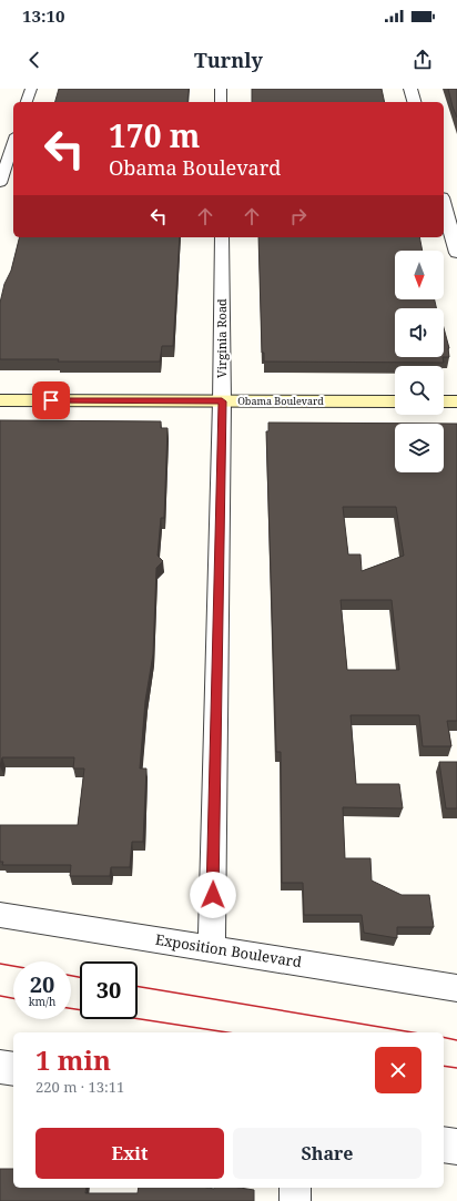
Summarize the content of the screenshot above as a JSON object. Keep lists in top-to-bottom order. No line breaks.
{"streets":{"main road":["Obama Boulevard"],"street":["Virginia Road","Exposition Boulevard"]},"crossings":[["Virginia Road","Obama Boulevard"],["Virginia Road","Exposition Boulevard"]],"north":"bottom","page":{"status":"13:10","header":"Turnly","turn":["170 m","Obama Boulevard"],"speed":"20 km/h","limit":"30","heading":["1 min","220 m · 13:11"],"buttons":["Exit","Share"]}}
